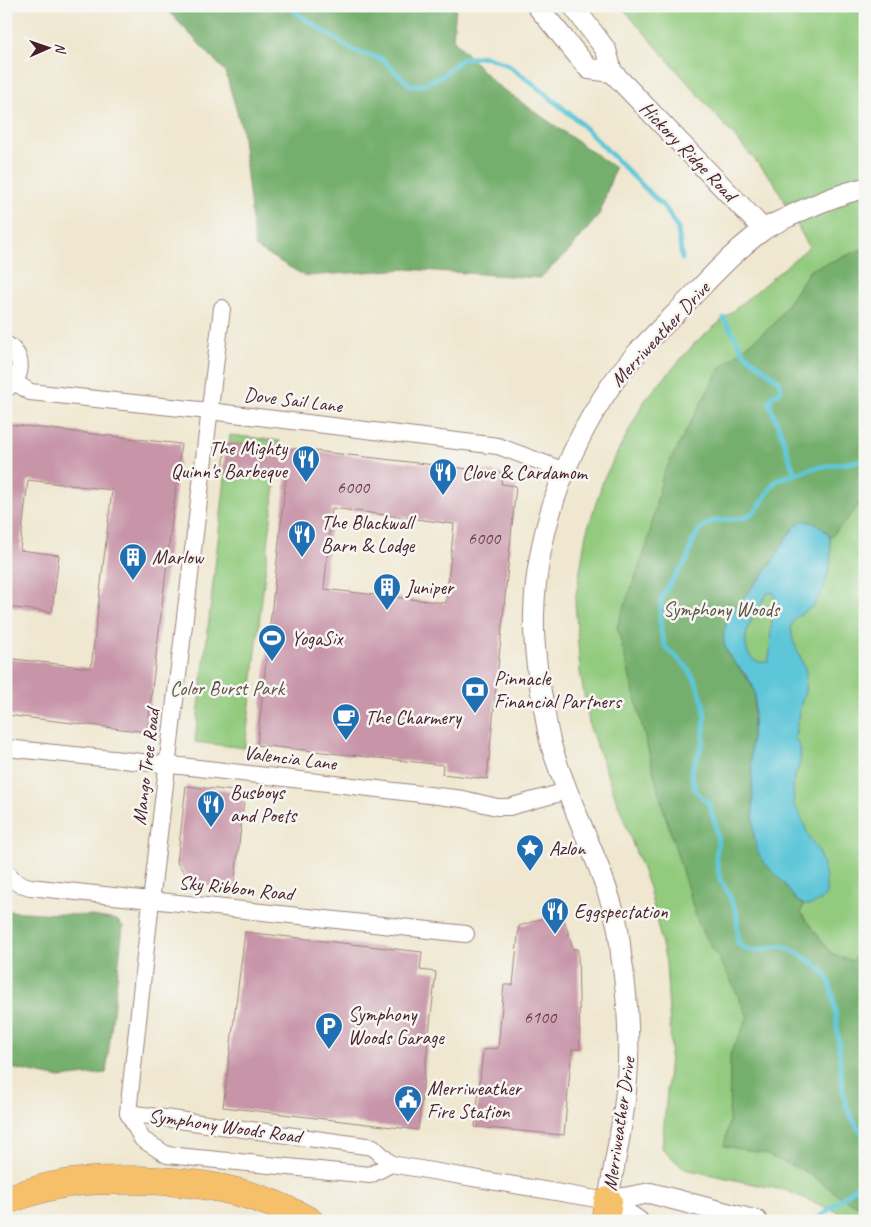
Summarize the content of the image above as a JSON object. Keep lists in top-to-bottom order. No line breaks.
{"streets":{"street":["Hickory Ridge Road","Merriweather Drive","Dove Sail Lane","Valencia Lane","Mango Tree Road","Sky Ribbon Road","Symphony Woods Road"]},"crossings":[["Hickory Ridge Road","Merriweather Drive"],["Merriweather Drive","Dove Sail Lane"],["Merriweather Drive","Valencia Lane"],["Dove Sail Lane","Mango Tree Road"],["Valencia Lane","Mango Tree Road"],["Mango Tree Road","Sky Ribbon Road"],["Mango Tree Road","Symphony Woods Road"]],"parks":["Symphony Woods","Color Burst Park"],"places":{"restaurant":["The Mighty Quinn's Barbeque","Clove & Cardamom","The Blackwall Barn & Lodge","Busboys and Poets","Eggspectation"],"building":["Marlow","Juniper"],"sports":["YogaSix"],"bank":["Pinnacle Financial Partners"],"cafe":["The Charmery"],"place":["Azlon"],"parking":["Symphony Woods Garage"],"public building":["Merriweather Fire Station"]},"house_numbers":["6000","6000","6100"],"north":"right"}
